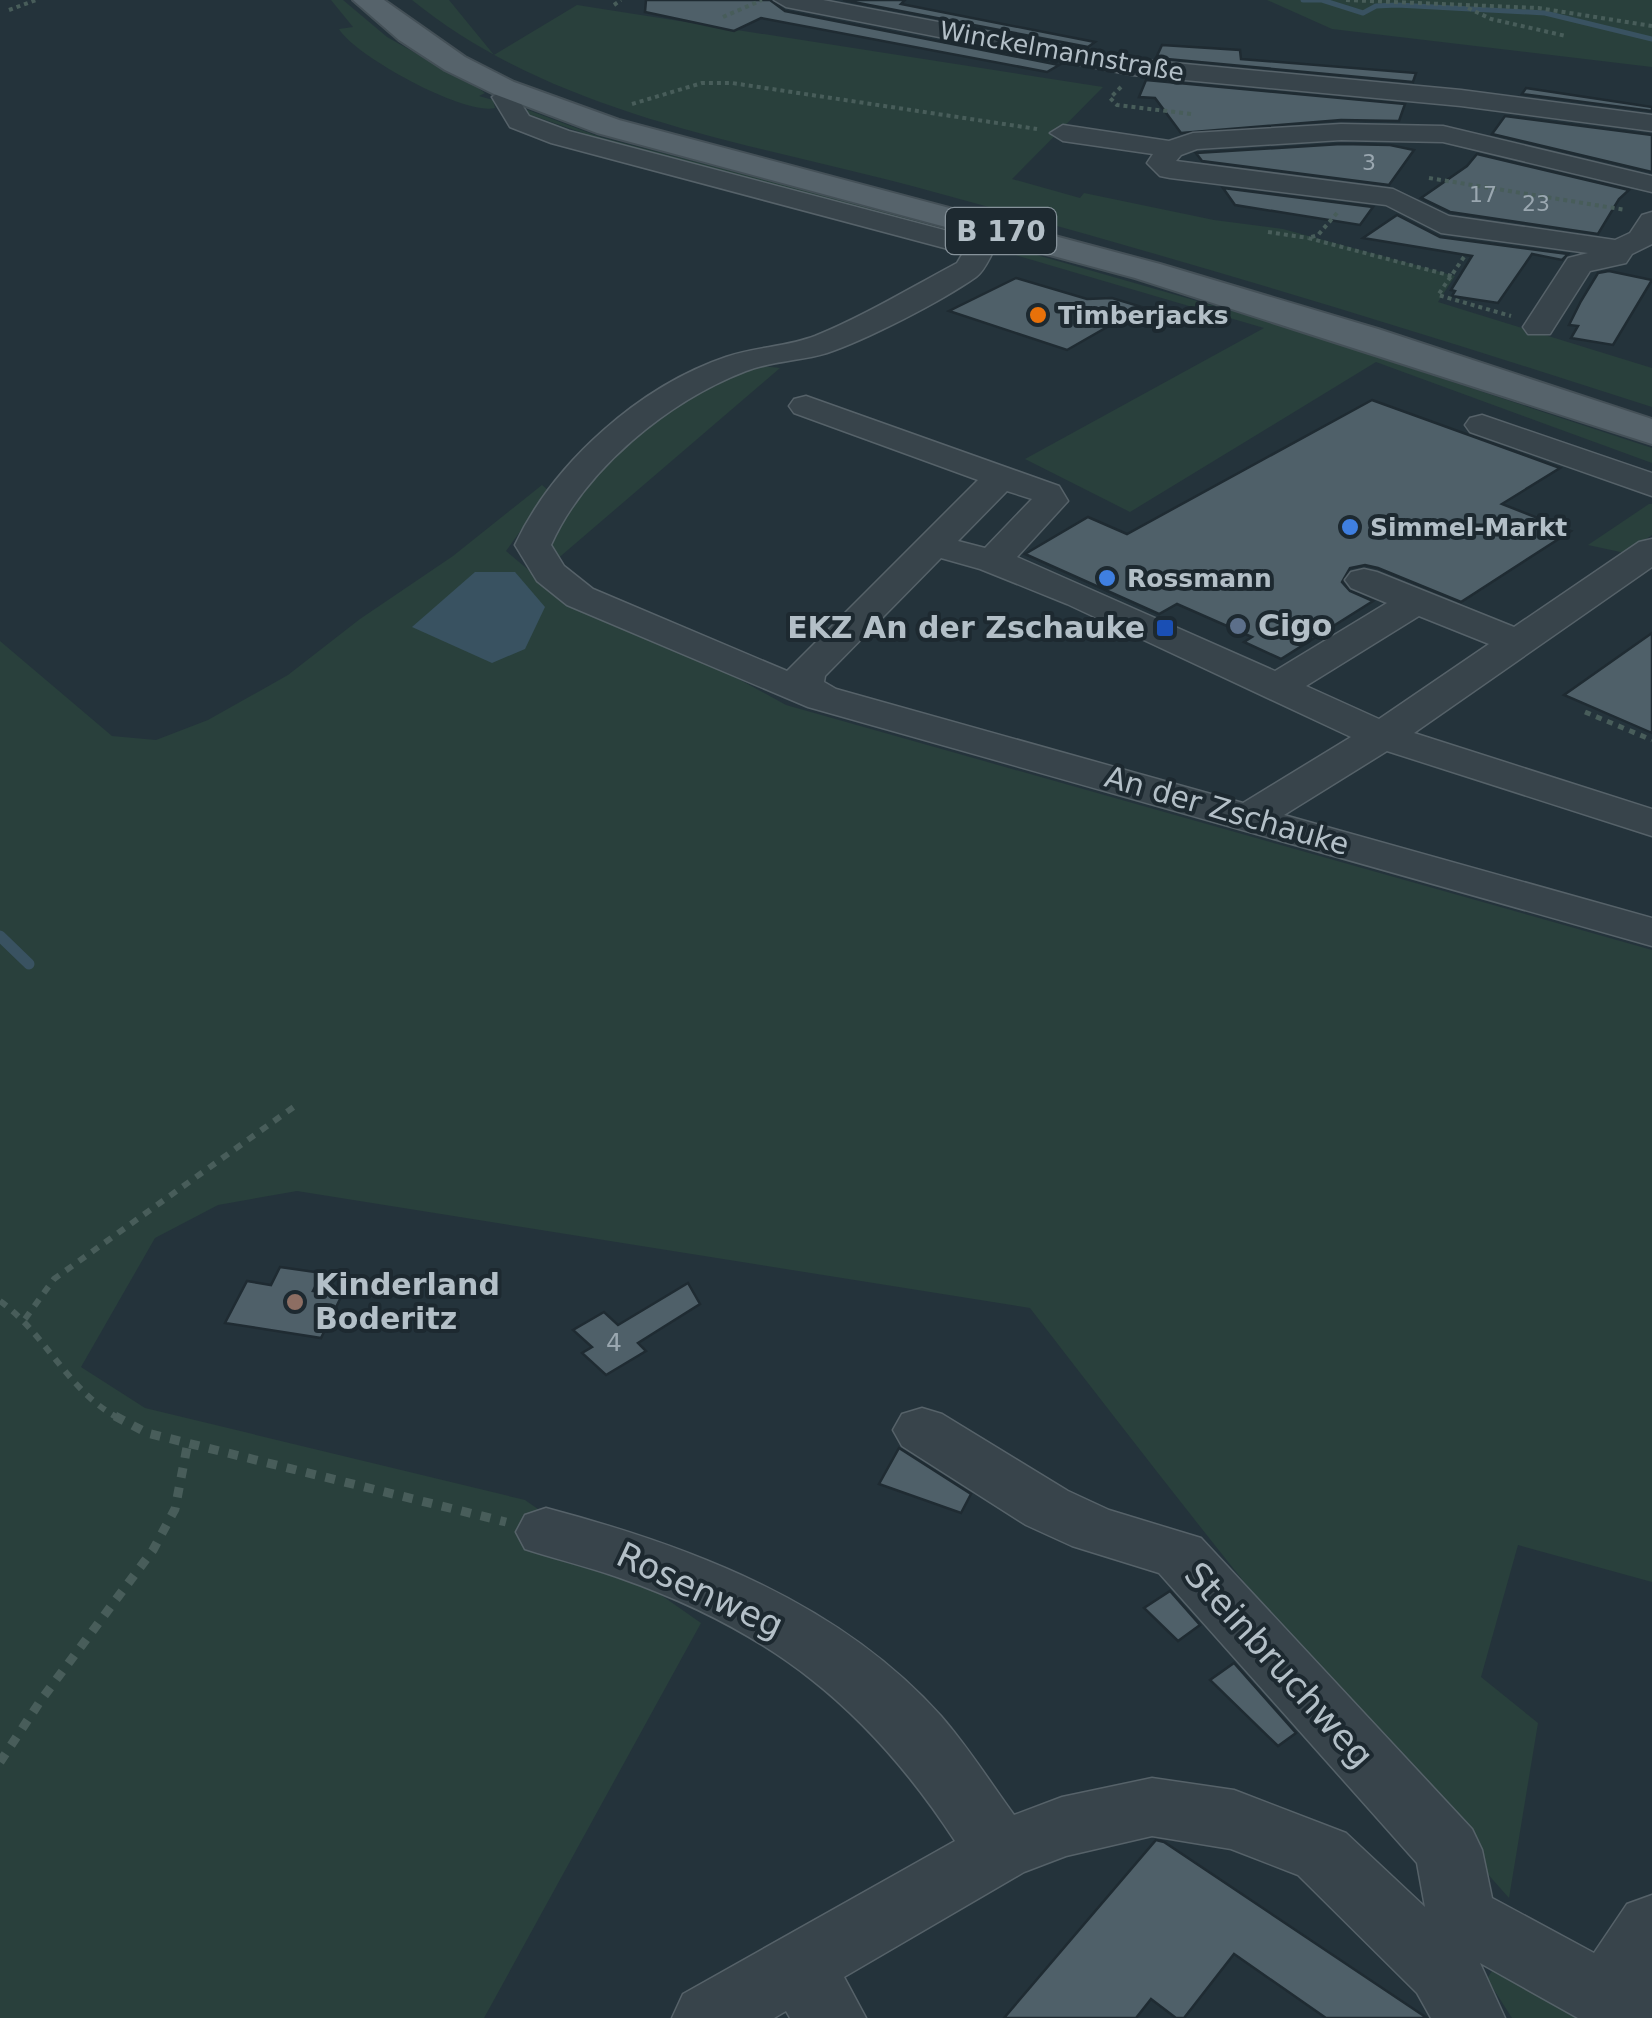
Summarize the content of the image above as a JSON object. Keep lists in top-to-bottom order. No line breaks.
{"streets":{"main road":["B 170"],"street":["Winckelmannstraße","An der Zschauke","Rosenweg","Steinbruchweg"]},"places":{"other":["Timberjacks","Simmel-Markt","Rossmann","Cigo","Kinderland Boderitz"],"transit":["EKZ An der Zschauke"]},"house_numbers":["3","17","23","4"]}
